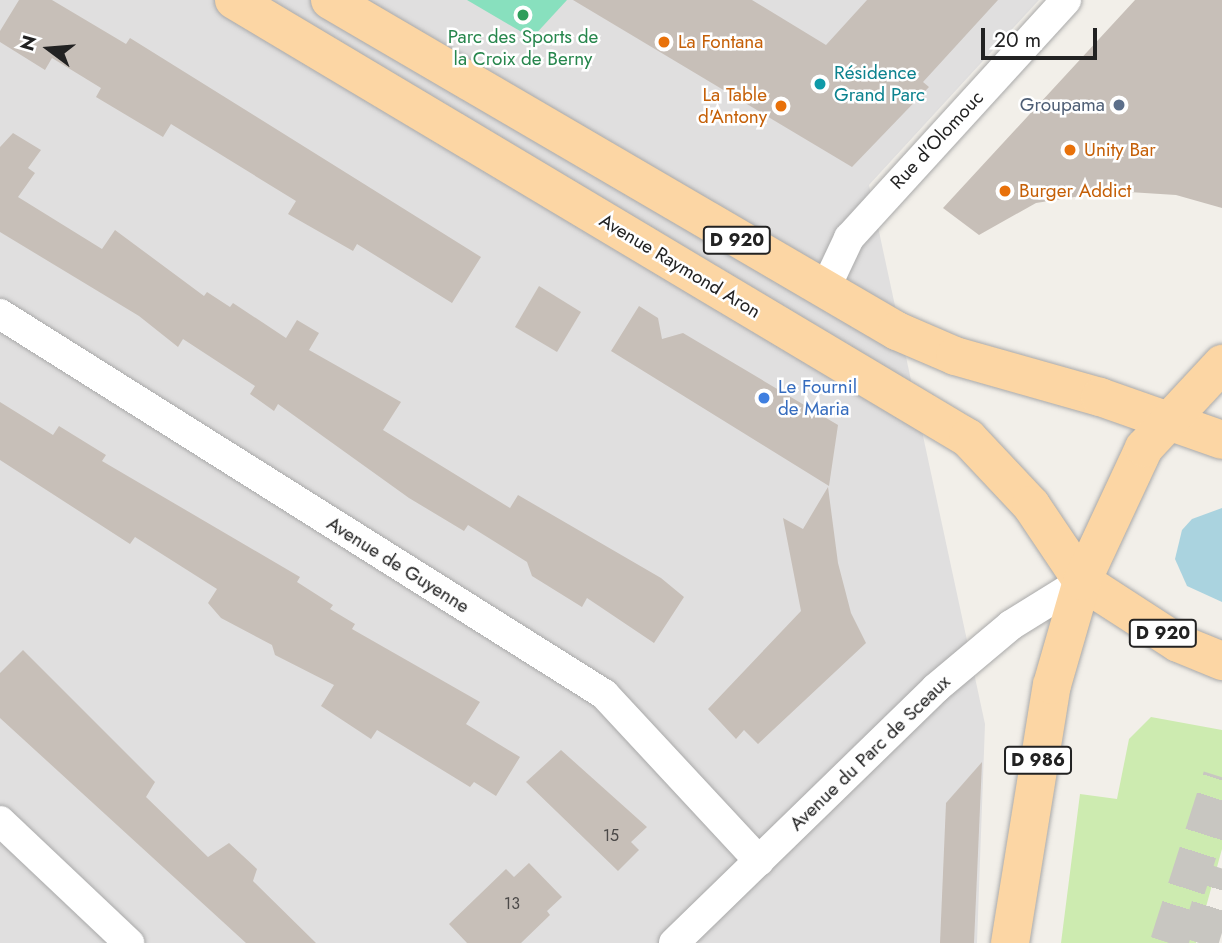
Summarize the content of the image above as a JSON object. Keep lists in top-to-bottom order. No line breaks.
{"streets":{"main road":["D 920","Avenue Raymond Aron","D 986"],"street":["Rue d'Olomouc","Avenue de Guyenne","Avenue du Parc de Sceaux"]},"crossings":[["Rue d'Olomouc","D 920"],["D 920","Avenue Raymond Aron"],["D 920","Avenue du Parc de Sceaux"],["D 920","D 986"],["Avenue Raymond Aron","Avenue du Parc de Sceaux"],["Avenue Raymond Aron","D 986"],["Avenue de Guyenne","Avenue du Parc de Sceaux"],["Avenue du Parc de Sceaux","D 986"]],"places":["Parc des Sports de la Croix de Berny","La Fontana","Résidence Grand Parc","Groupama","La Table d'Antony","Unity Bar","Burger Addict","Le Fournil de Maria"],"house_numbers":["15","13"],"scale_bar":"20 m","north":"left"}
